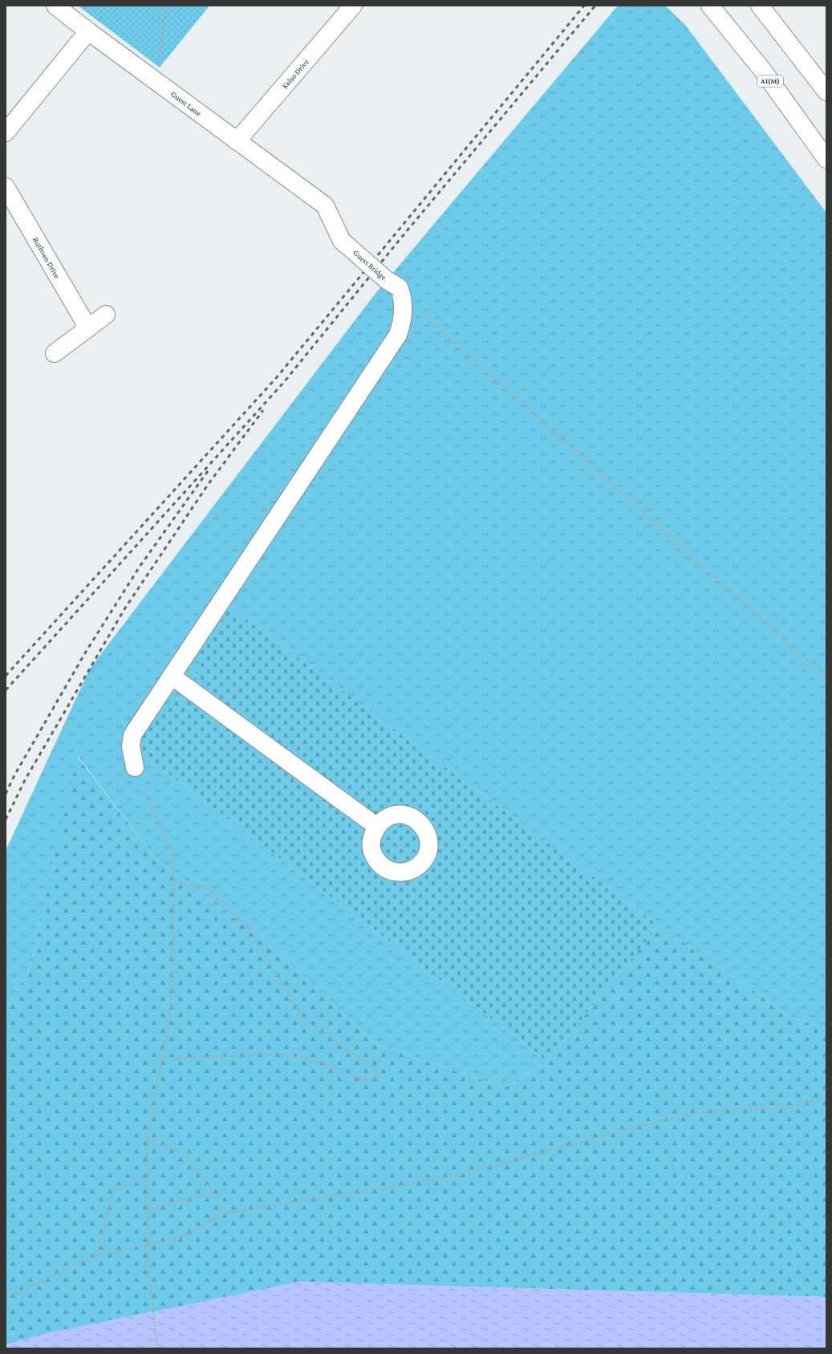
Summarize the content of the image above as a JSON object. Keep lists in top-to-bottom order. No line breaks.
{"streets":{"main road":["Kelso Drive","A1(M)","Guest Lane","Ruthven Drive","Guest Bridge"]},"crossings":[["Kelso Drive","Guest Lane"],["Guest Lane","Guest Bridge"]]}
